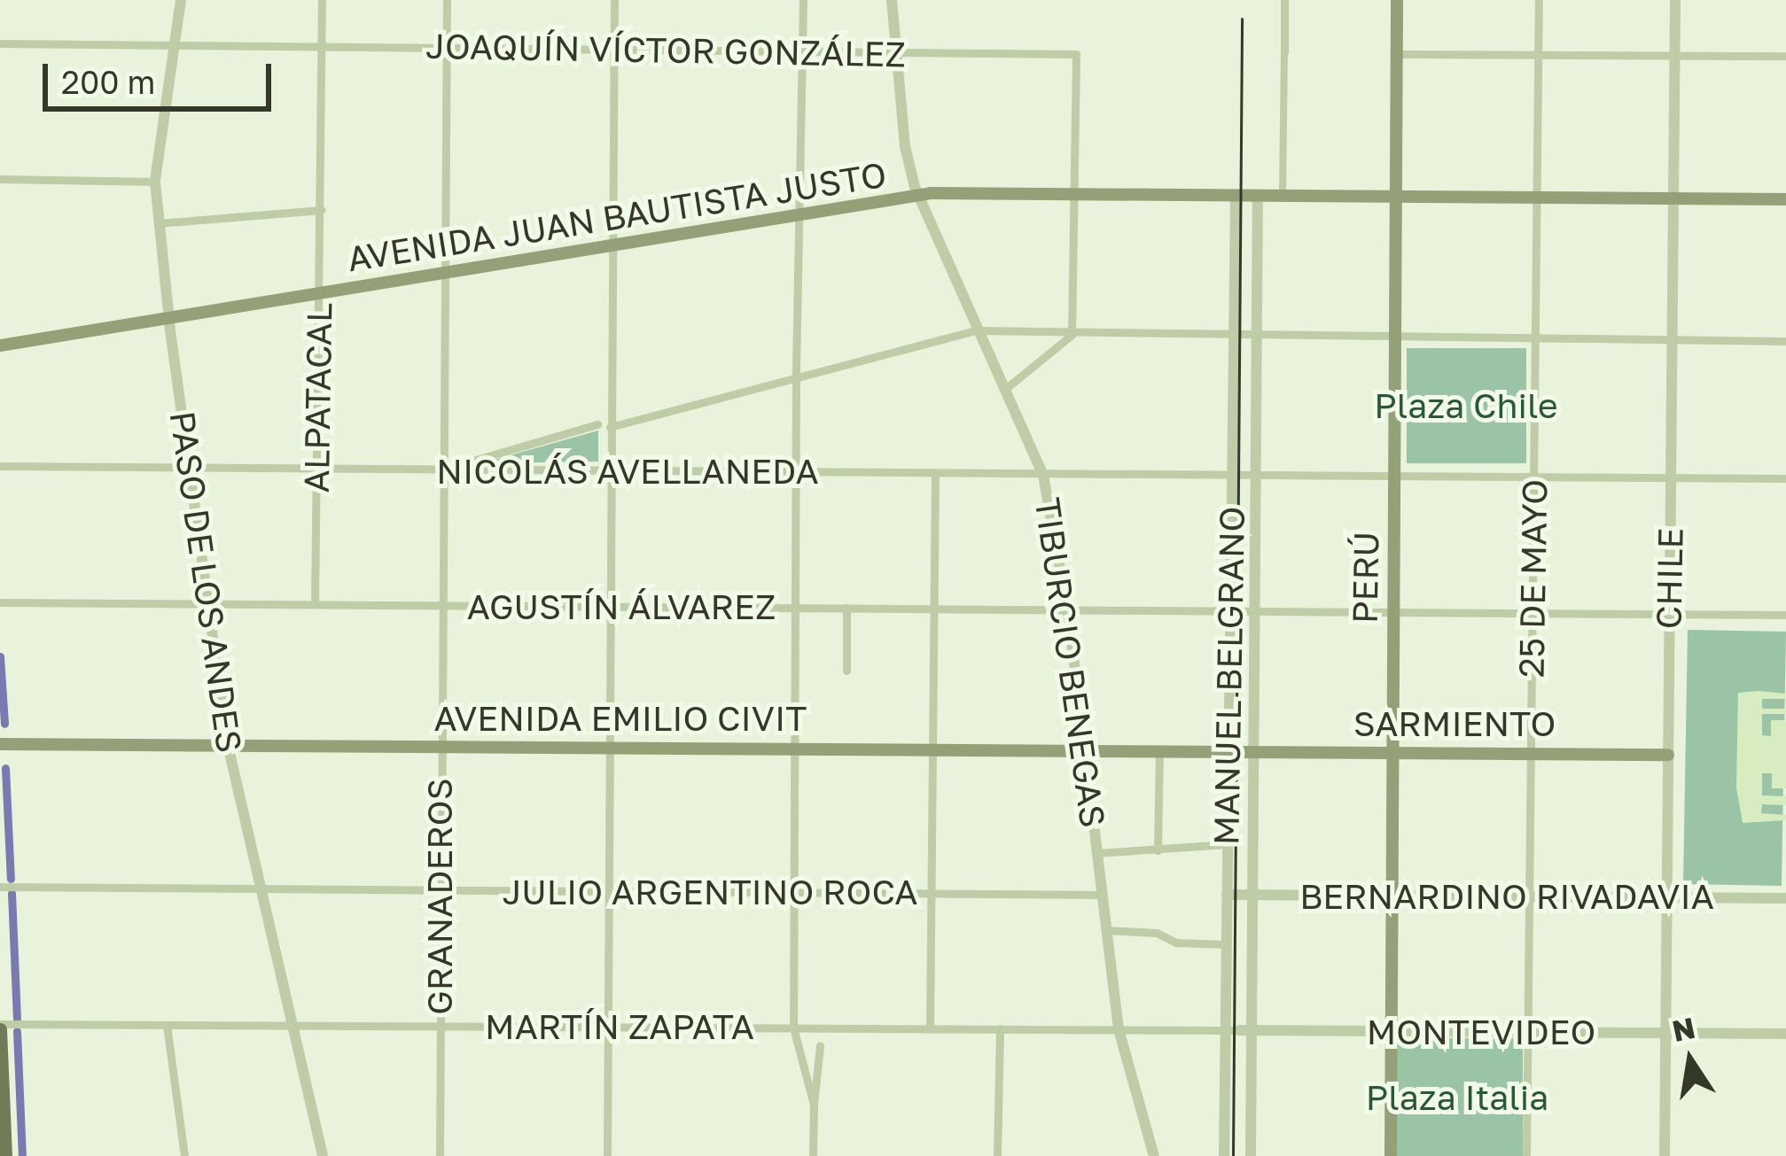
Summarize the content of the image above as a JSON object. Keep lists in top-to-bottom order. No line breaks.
{"streets":{"main road":["AVENIDA JUAN BAUTISTA JUSTO","PERÚ","AVENIDA EMILIO CIVIT","SARMIENTO"],"street":["JOAQUÍN VÍCTOR GONZÁLEZ","ALPATACAL","NICOLÁS AVELLANEDA","25 DE MAYO","CHILE","PASO DE LOS ANDES","AGUSTÍN ÁLVAREZ","TIBURCIO BENEGAS","MANUEL BELGRANO","JULIO ARGENTINO ROCA","GRANADEROS","BERNARDINO RIVADAVIA","MARTÍN ZAPATA","MONTEVIDEO"]},"crossings":[["JOAQUÍN VÍCTOR GONZÁLEZ","AVENIDA JUAN BAUTISTA JUSTO"],["JOAQUÍN VÍCTOR GONZÁLEZ","ALPATACAL"],["JOAQUÍN VÍCTOR GONZÁLEZ","PASO DE LOS ANDES"],["JOAQUÍN VÍCTOR GONZÁLEZ","TIBURCIO BENEGAS"],["JOAQUÍN VÍCTOR GONZÁLEZ","GRANADEROS"],["AVENIDA JUAN BAUTISTA JUSTO","ALPATACAL"],["AVENIDA JUAN BAUTISTA JUSTO","PERÚ"],["AVENIDA JUAN BAUTISTA JUSTO","25 DE MAYO"],["AVENIDA JUAN BAUTISTA JUSTO","CHILE"],["AVENIDA JUAN BAUTISTA JUSTO","PASO DE LOS ANDES"],["AVENIDA JUAN BAUTISTA JUSTO","TIBURCIO BENEGAS"],["AVENIDA JUAN BAUTISTA JUSTO","MANUEL BELGRANO"],["AVENIDA JUAN BAUTISTA JUSTO","GRANADEROS"],["ALPATACAL","NICOLÁS AVELLANEDA"],["ALPATACAL","AGUSTÍN ÁLVAREZ"],["NICOLÁS AVELLANEDA","PERÚ"],["NICOLÁS AVELLANEDA","25 DE MAYO"],["NICOLÁS AVELLANEDA","CHILE"],["NICOLÁS AVELLANEDA","PASO DE LOS ANDES"],["NICOLÁS AVELLANEDA","TIBURCIO BENEGAS"],["NICOLÁS AVELLANEDA","MANUEL BELGRANO"],["NICOLÁS AVELLANEDA","GRANADEROS"],["PERÚ","AGUSTÍN ÁLVAREZ"],["PERÚ","SARMIENTO"],["PERÚ","BERNARDINO RIVADAVIA"],["PERÚ","MONTEVIDEO"],["25 DE MAYO","AGUSTÍN ÁLVAREZ"],["25 DE MAYO","SARMIENTO"],["25 DE MAYO","BERNARDINO RIVADAVIA"],["25 DE MAYO","MONTEVIDEO"],["CHILE","AGUSTÍN ÁLVAREZ"],["CHILE","SARMIENTO"],["CHILE","BERNARDINO RIVADAVIA"],["CHILE","MONTEVIDEO"],["PASO DE LOS ANDES","AGUSTÍN ÁLVAREZ"],["PASO DE LOS ANDES","AVENIDA EMILIO CIVIT"],["PASO DE LOS ANDES","JULIO ARGENTINO ROCA"],["PASO DE LOS ANDES","MARTÍN ZAPATA"],["AGUSTÍN ÁLVAREZ","TIBURCIO BENEGAS"],["AGUSTÍN ÁLVAREZ","MANUEL BELGRANO"],["AGUSTÍN ÁLVAREZ","GRANADEROS"],["TIBURCIO BENEGAS","AVENIDA EMILIO CIVIT"],["TIBURCIO BENEGAS","JULIO ARGENTINO ROCA"],["TIBURCIO BENEGAS","MARTÍN ZAPATA"],["MANUEL BELGRANO","AVENIDA EMILIO CIVIT"],["MANUEL BELGRANO","SARMIENTO"],["MANUEL BELGRANO","BERNARDINO RIVADAVIA"],["MANUEL BELGRANO","MARTÍN ZAPATA"],["MANUEL BELGRANO","MONTEVIDEO"],["AVENIDA EMILIO CIVIT","SARMIENTO"],["AVENIDA EMILIO CIVIT","GRANADEROS"],["JULIO ARGENTINO ROCA","GRANADEROS"],["GRANADEROS","MARTÍN ZAPATA"],["MARTÍN ZAPATA","MONTEVIDEO"]],"parks":["Plaza Chile","Plaza Italia"],"scale_bar":"200 m","north":"top"}
